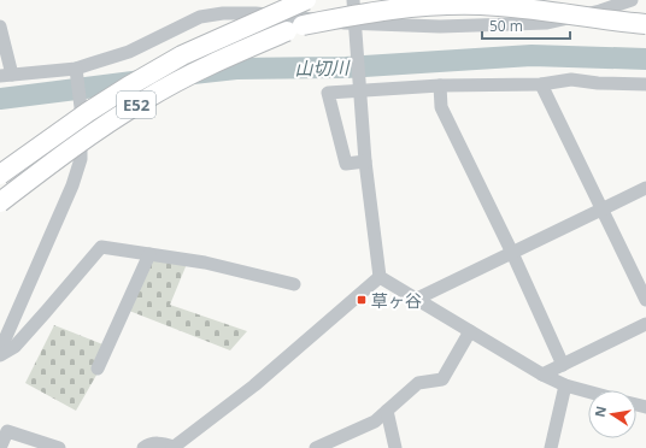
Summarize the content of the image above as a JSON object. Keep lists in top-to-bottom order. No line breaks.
{"streets":{"highway":["E52"]},"water":["山切川"],"places":{"transit":["草ヶ谷"]},"scale_bar":"50 m","north":"left"}
